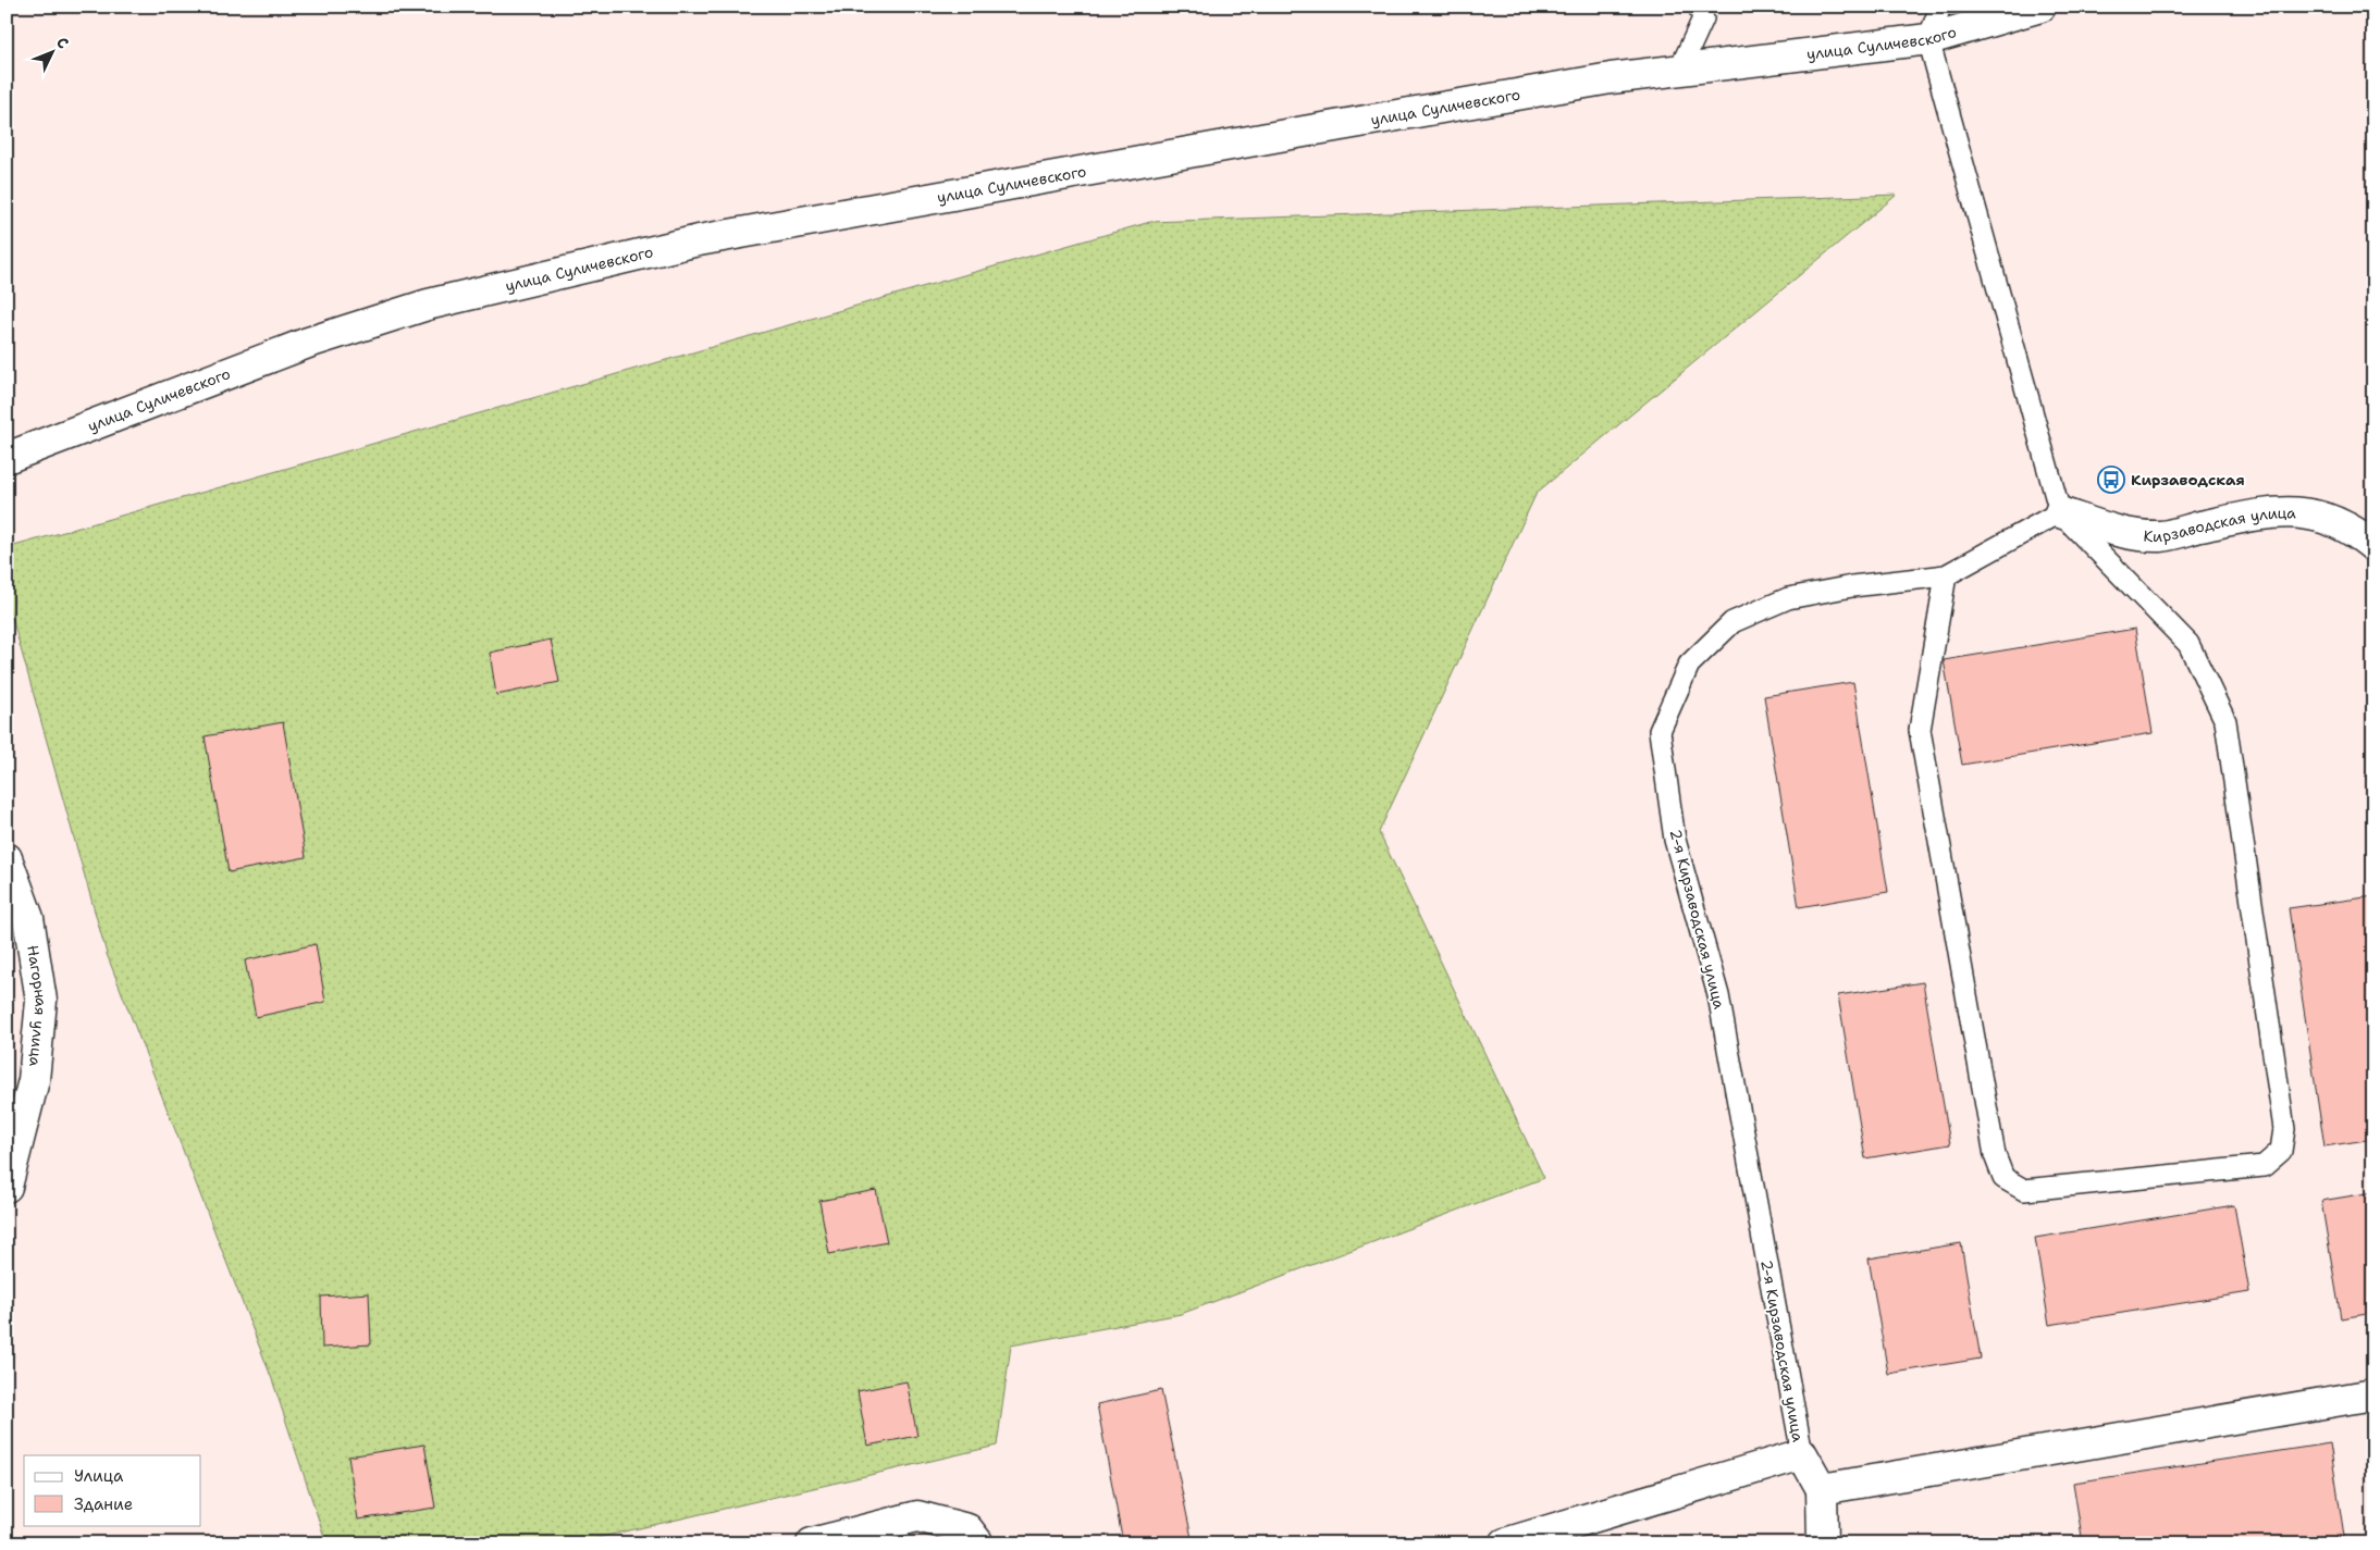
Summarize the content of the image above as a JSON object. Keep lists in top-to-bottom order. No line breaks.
{"streets":{"street":["улица Суличевского","Кирзаводская улица","Нагорная улица"],"lane":["2-я Кирзаводская улица"]},"crossings":[["Кирзаводская улица","2-я Кирзаводская улица"]],"places":{"bus stop":["Кирзаводская"]},"legend":["Улица","Здание"],"north":"top right"}
